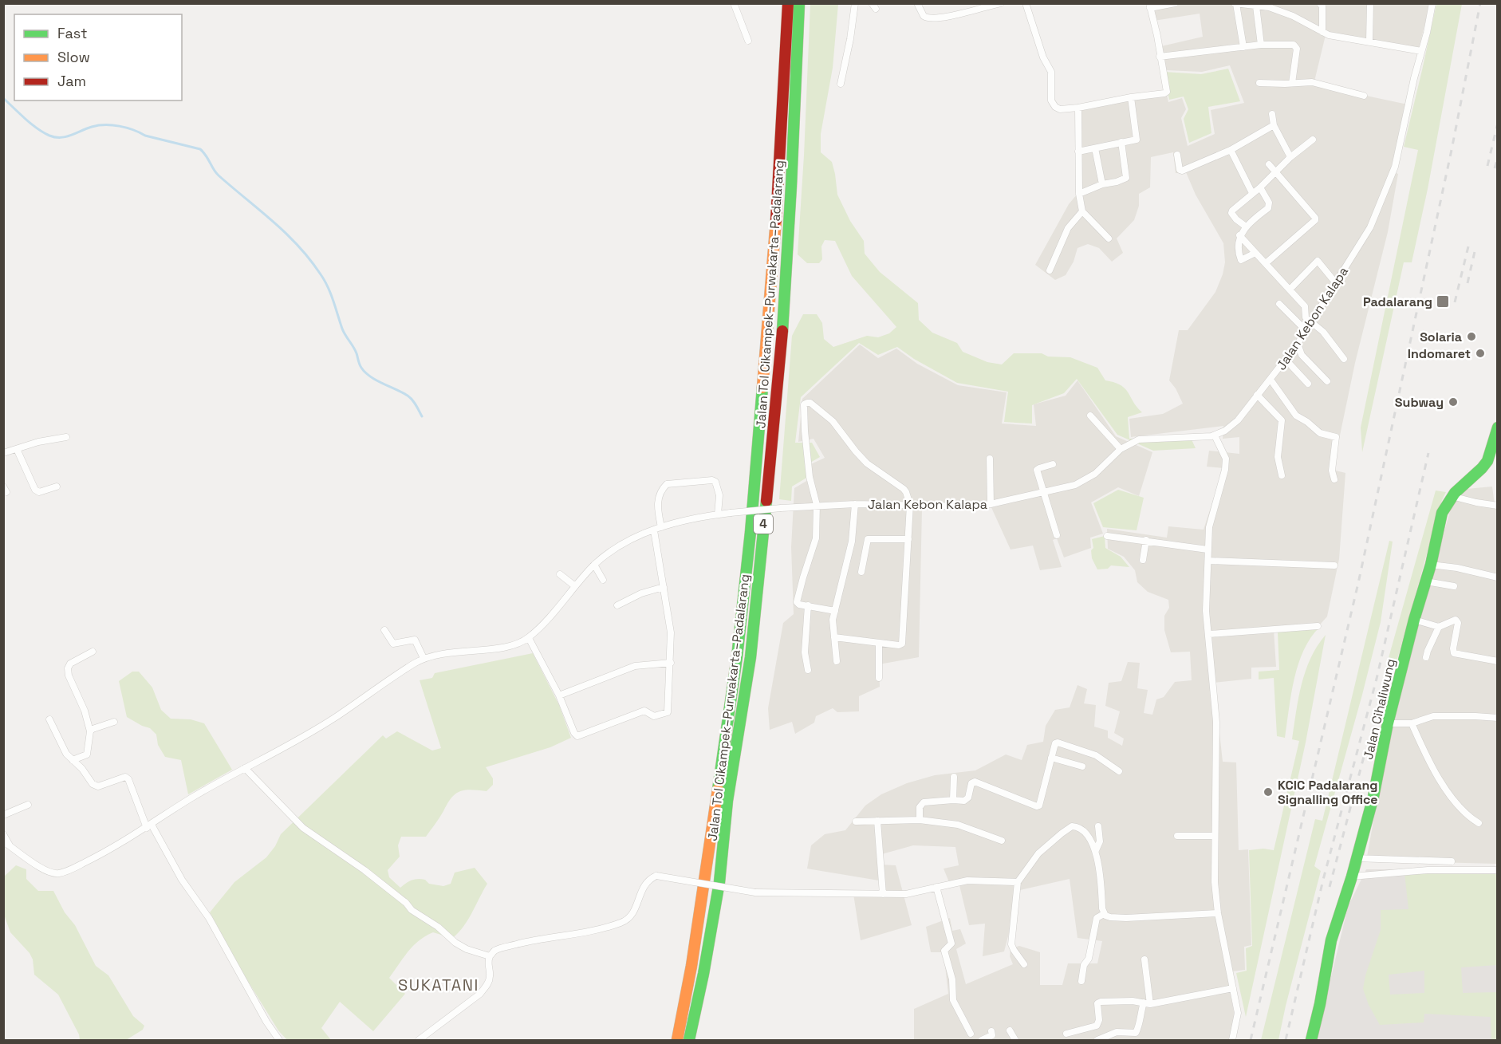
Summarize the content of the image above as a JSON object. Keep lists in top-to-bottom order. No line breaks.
{"streets":{"highway":["Jalan Tol Cikampek–Purwakarta–Padalarang","4","Jalan Cihaliwung"],"street":["Jalan Kebon Kalapa"]},"districts":["SUKATANI"],"places":{"transit":["Padalarang"],"other":["Solaria","Indomaret","Subway","KCIC Padalarang Signalling Office"]},"legend":["Fast","Slow","Jam"]}
